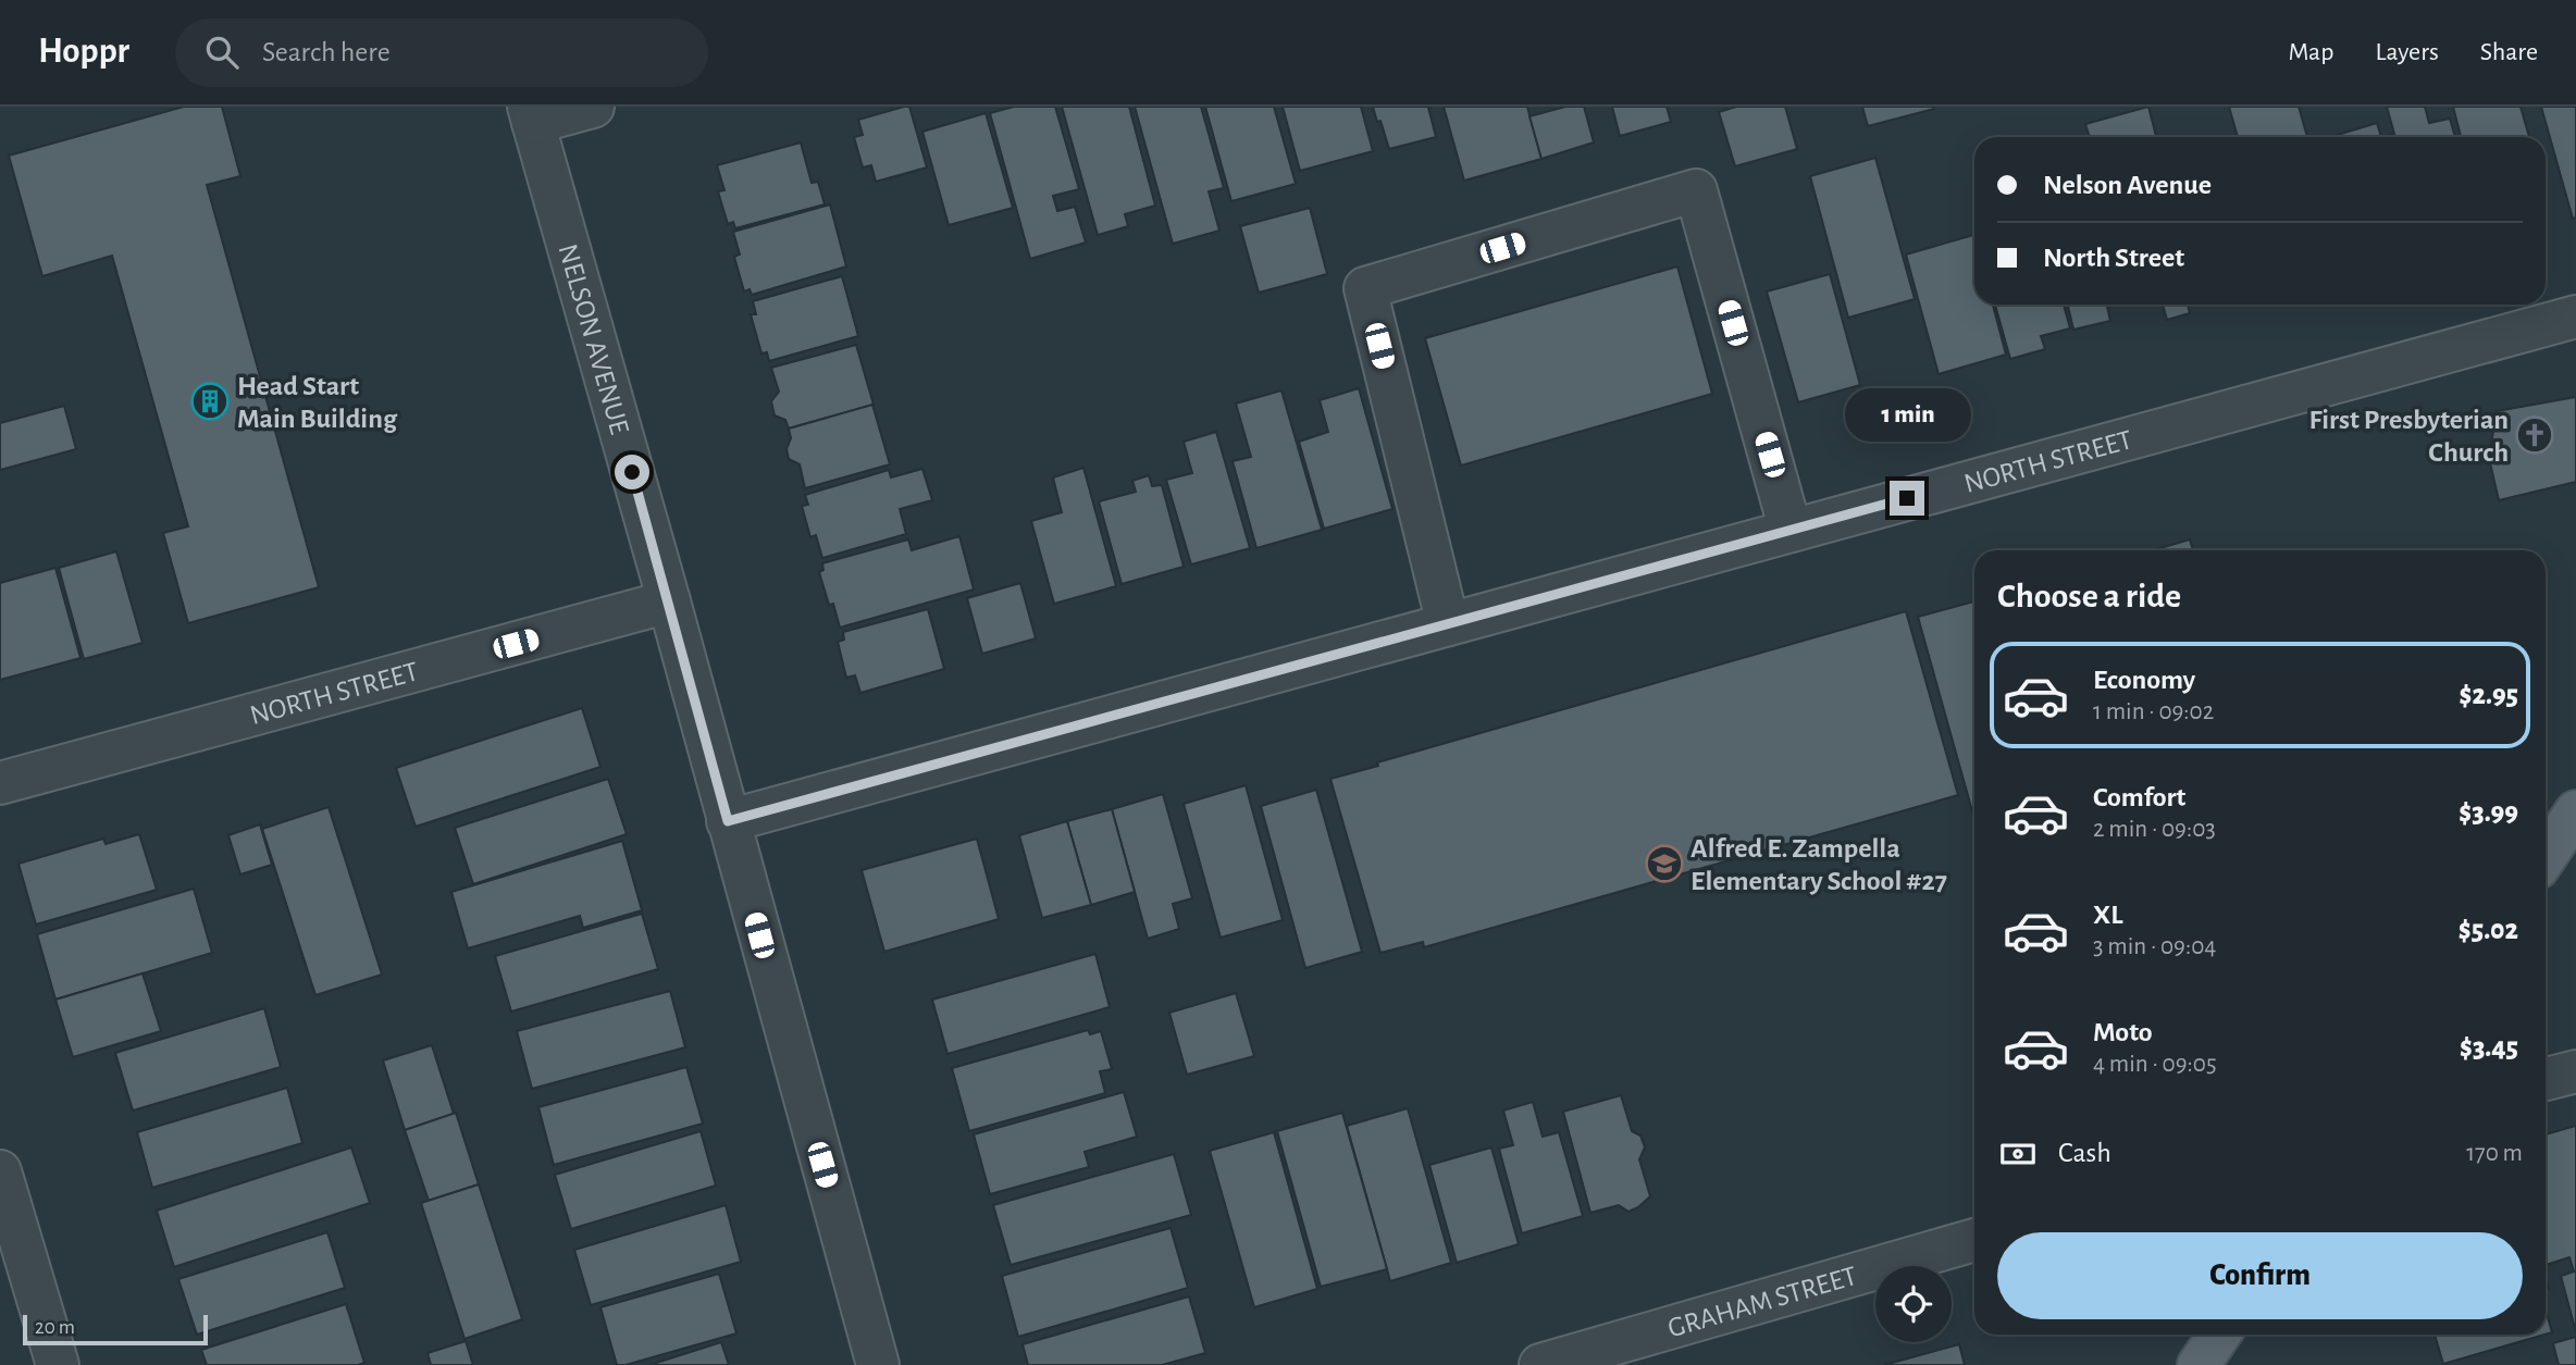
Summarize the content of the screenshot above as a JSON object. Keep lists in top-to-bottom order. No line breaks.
{"streets":{"street":["NELSON AVENUE","NORTH STREET","GRAHAM STREET"]},"crossings":[["NELSON AVENUE","NORTH STREET"]],"places":{"building":["Head Start Main Building"],"church":["First Presbyterian Church"],"school or university":["Alfred E. Zampella Elementary School #27"]},"scale_bar":"20 m","page":{"header":"Hoppr","search":"Search here","nav":["Map","Layers","Share"],"banner":["Nelson Avenue","North Street"],"bubble":"1 min","heading":"Choose a ride","list":[{"name":"Economy","note":"1 min · 09:02","value":"$2.95"},{"name":"Comfort","note":"2 min · 09:03","value":"$3.99"},{"name":"XL","note":"3 min · 09:04","value":"$5.02"},{"name":"Moto","note":"4 min · 09:05","value":"$3.45"}],"pay":["Cash","170 m"],"buttons":"Confirm","scale":"20 m"}}
